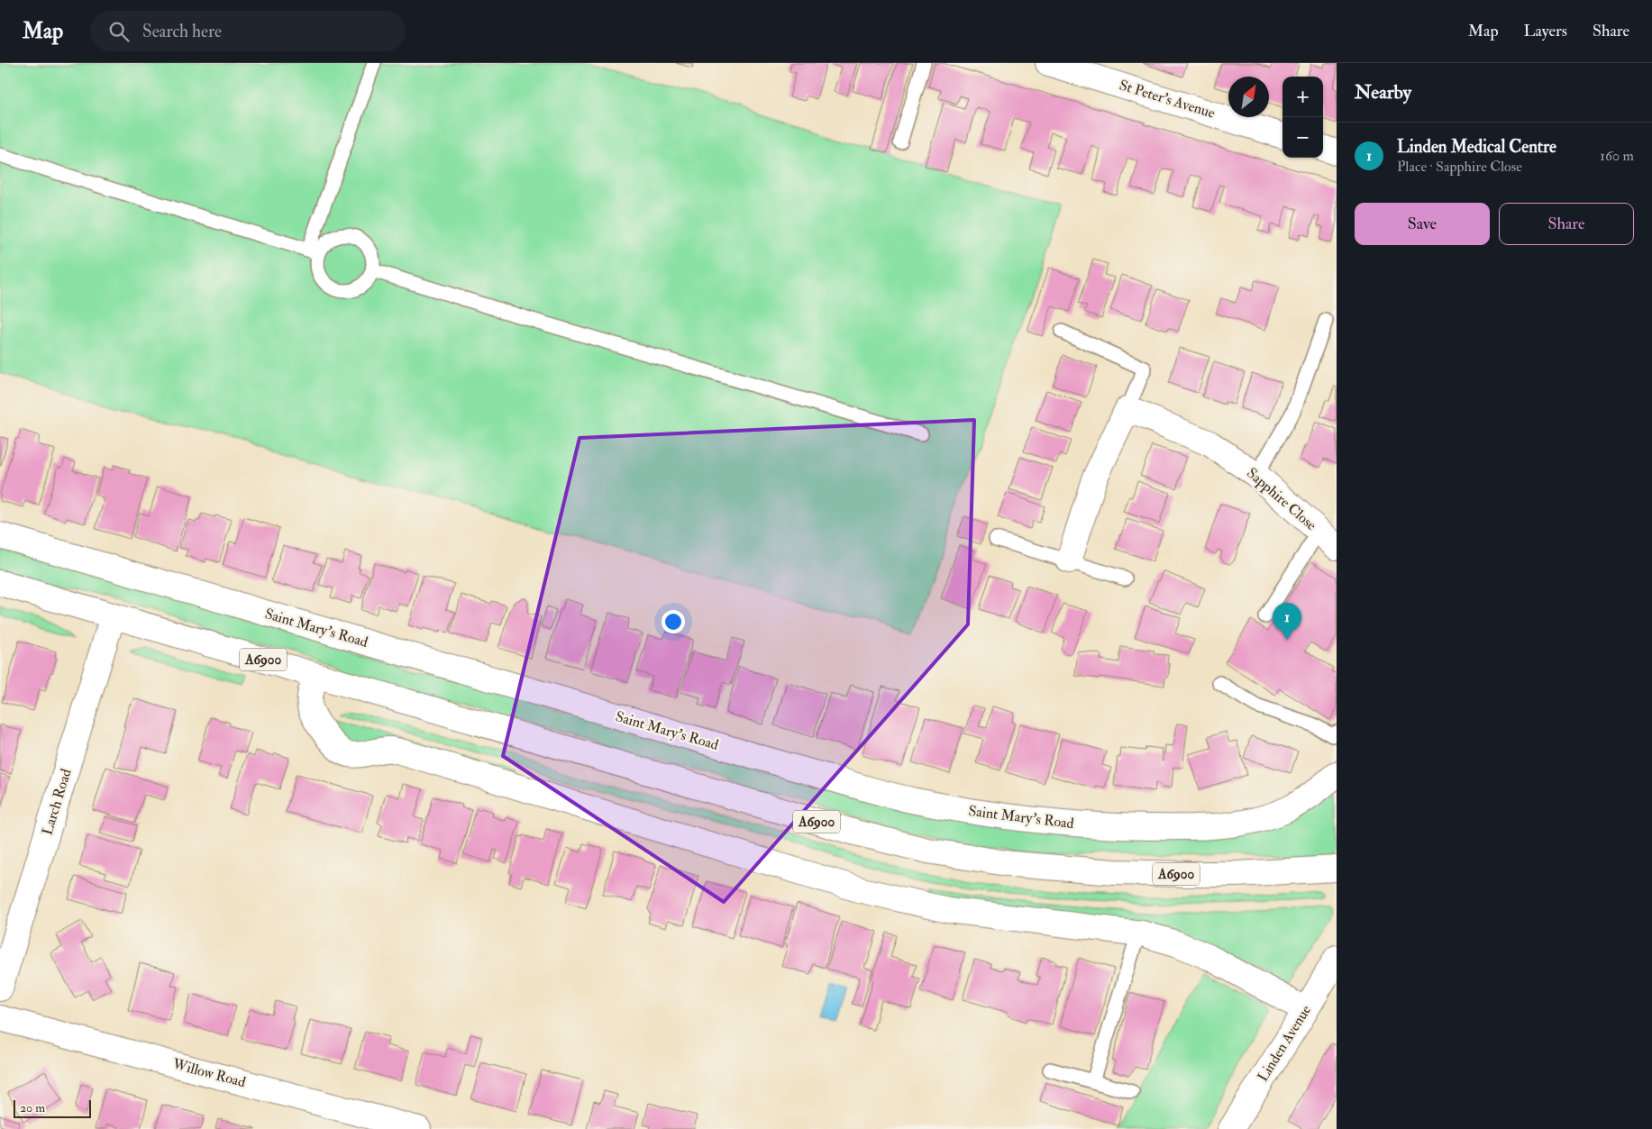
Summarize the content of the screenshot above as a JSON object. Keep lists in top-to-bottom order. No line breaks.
{"streets":{"street":["St Peter's Avenue","Sapphire Close","Saint Mary's Road","A6900","Larch Road","Linden Avenue","Willow Road"]},"crossings":[["A6900","Larch Road"]],"scale_bar":"20 m","north":"top right","page":{"header":"Map","search":"Search here","nav":["Map","Layers","Share"],"heading":"Nearby","map_buttons":["+","−"],"list":[{"mark":"1","name":"Linden Medical Centre","note":"Place · Sapphire Close","value":"160 m"}],"buttons":["Save","Share"],"pins":"1","scale":"20 m"}}
